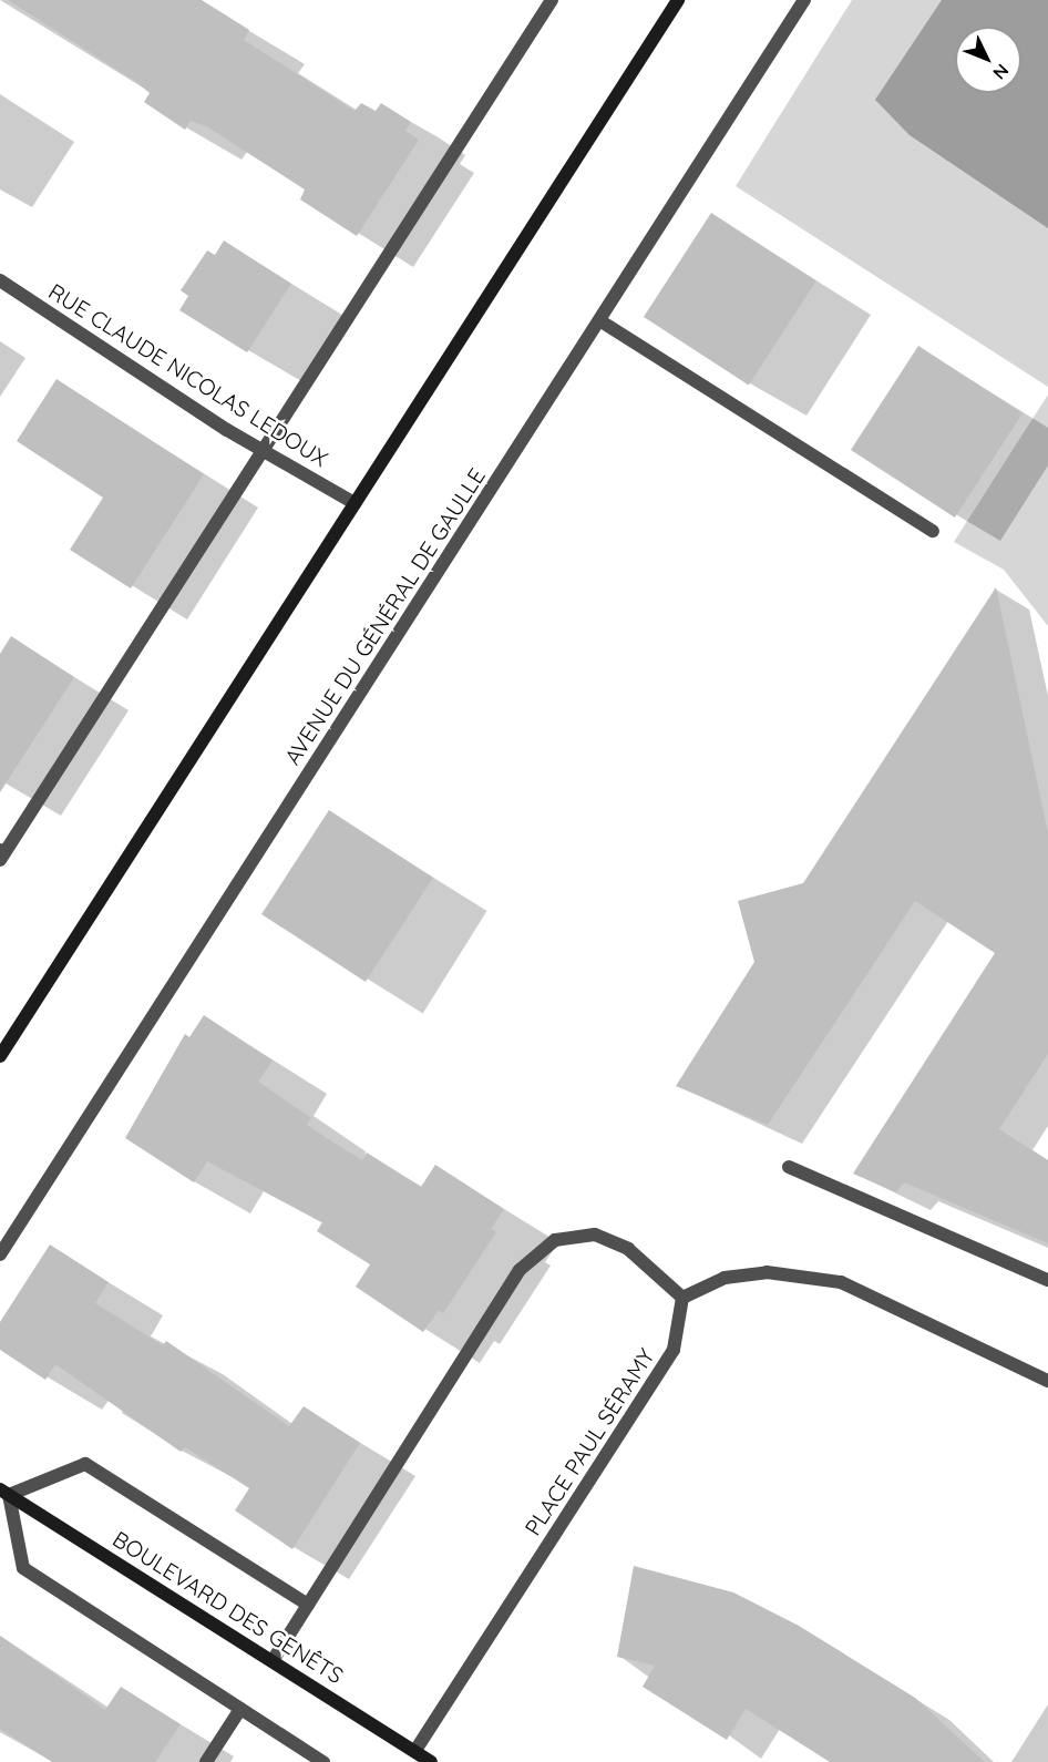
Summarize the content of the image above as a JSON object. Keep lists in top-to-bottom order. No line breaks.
{"streets":{"main road":["BOULEVARD DES GENÊTS"],"street":["RUE CLAUDE NICOLAS LEDOUX","AVENUE DU GÉNÉRAL DE GAULLE","PLACE PAUL SÉRAMY"]},"crossings":[["PLACE PAUL SÉRAMY","BOULEVARD DES GENÊTS"]],"north":"bottom right"}
